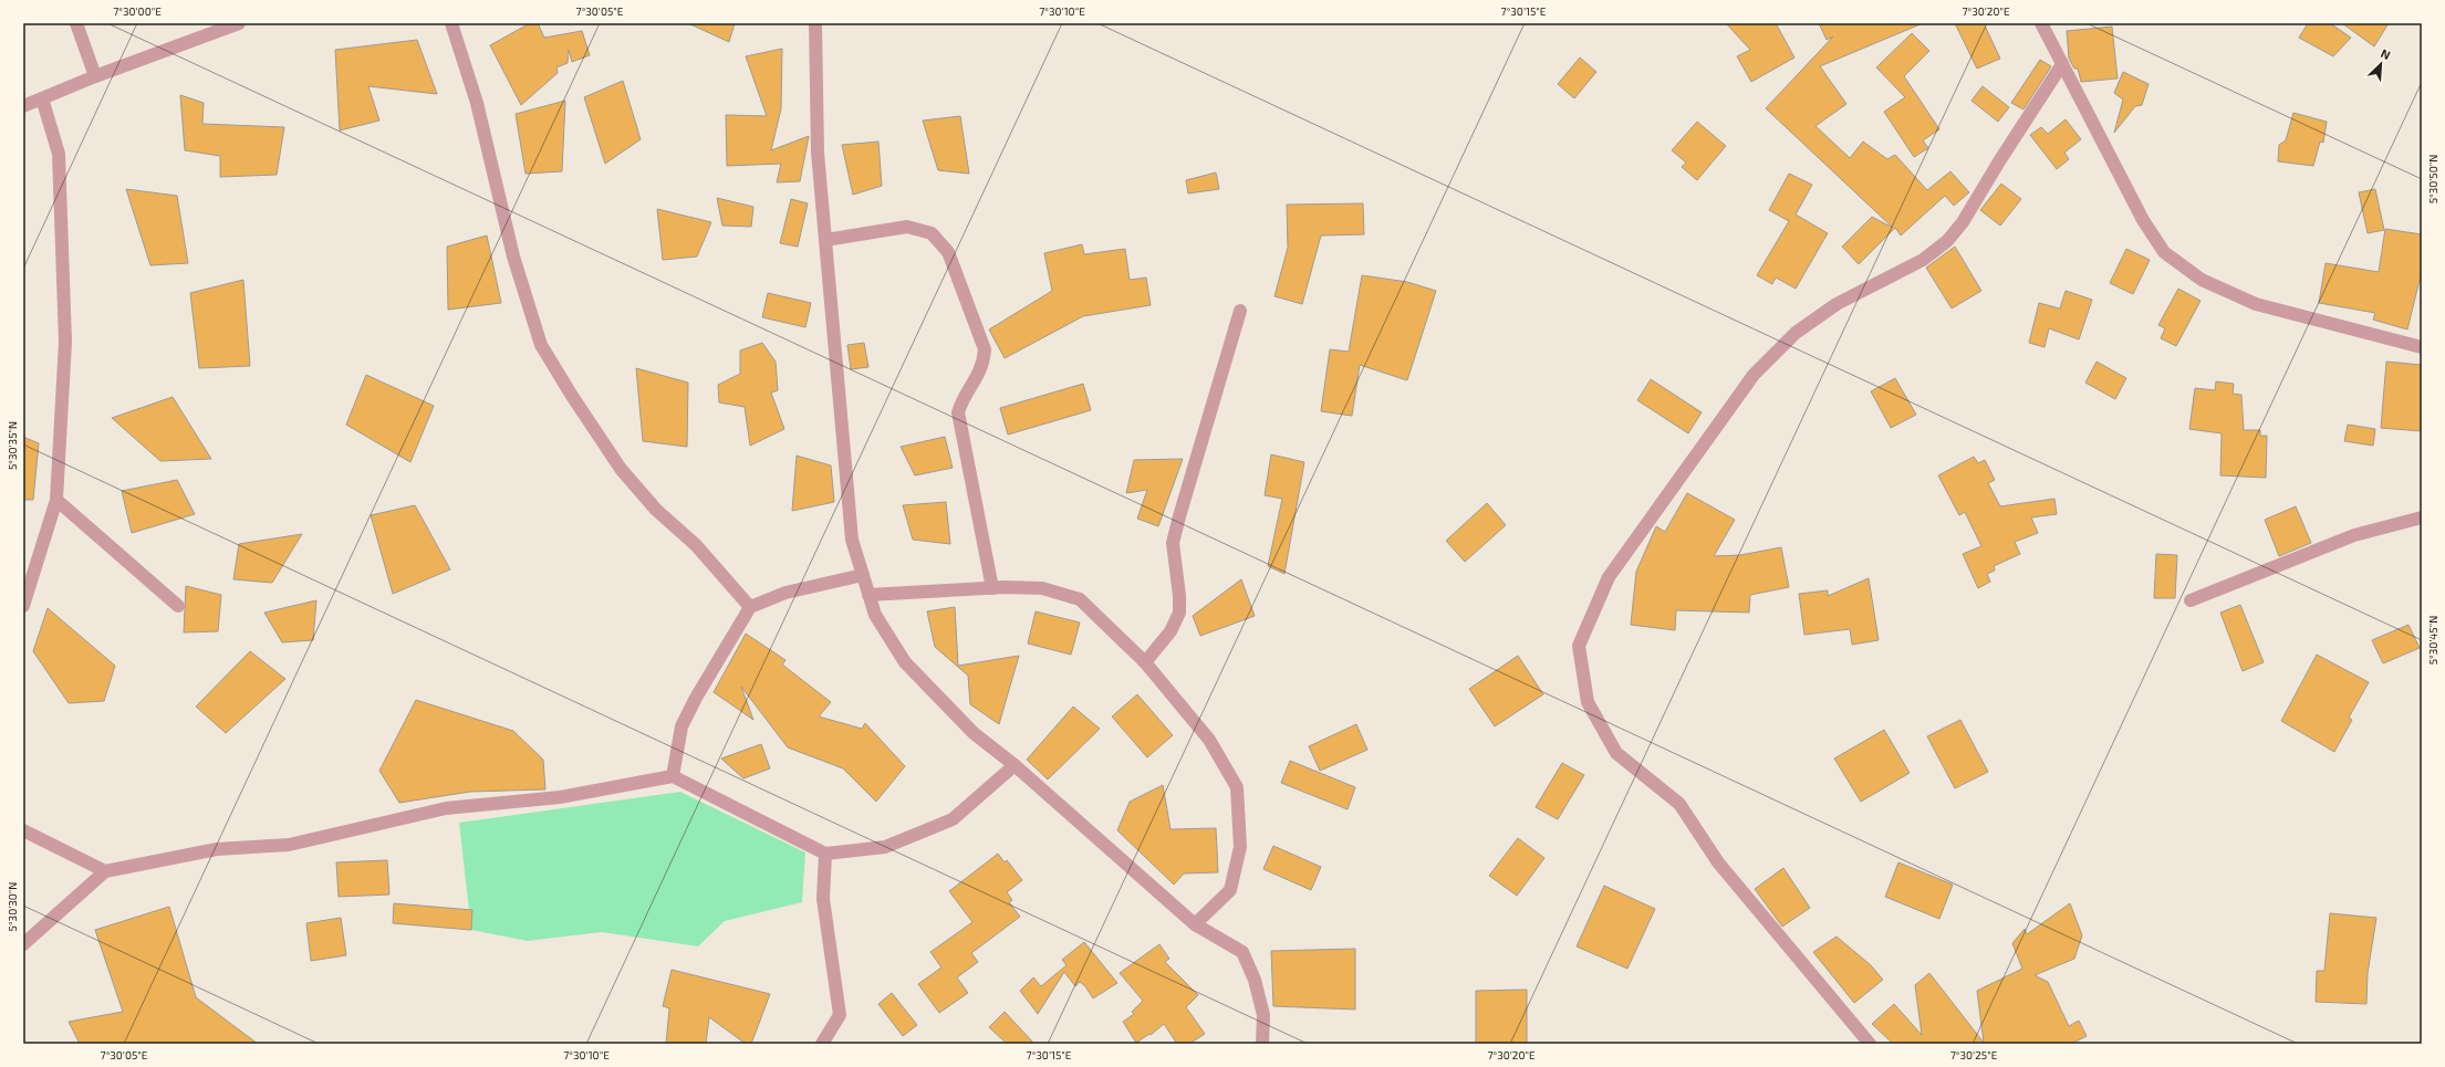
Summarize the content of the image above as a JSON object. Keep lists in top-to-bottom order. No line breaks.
{"north":"top right","coordinates":["7°30'00\"E","7°30'05\"E","7°30'10\"E","7°30'15\"E","7°30'20\"E","5°30'50\"N","5°30'35\"N","5°30'45\"N","5°30'30\"N","7°30'25\"E"]}
